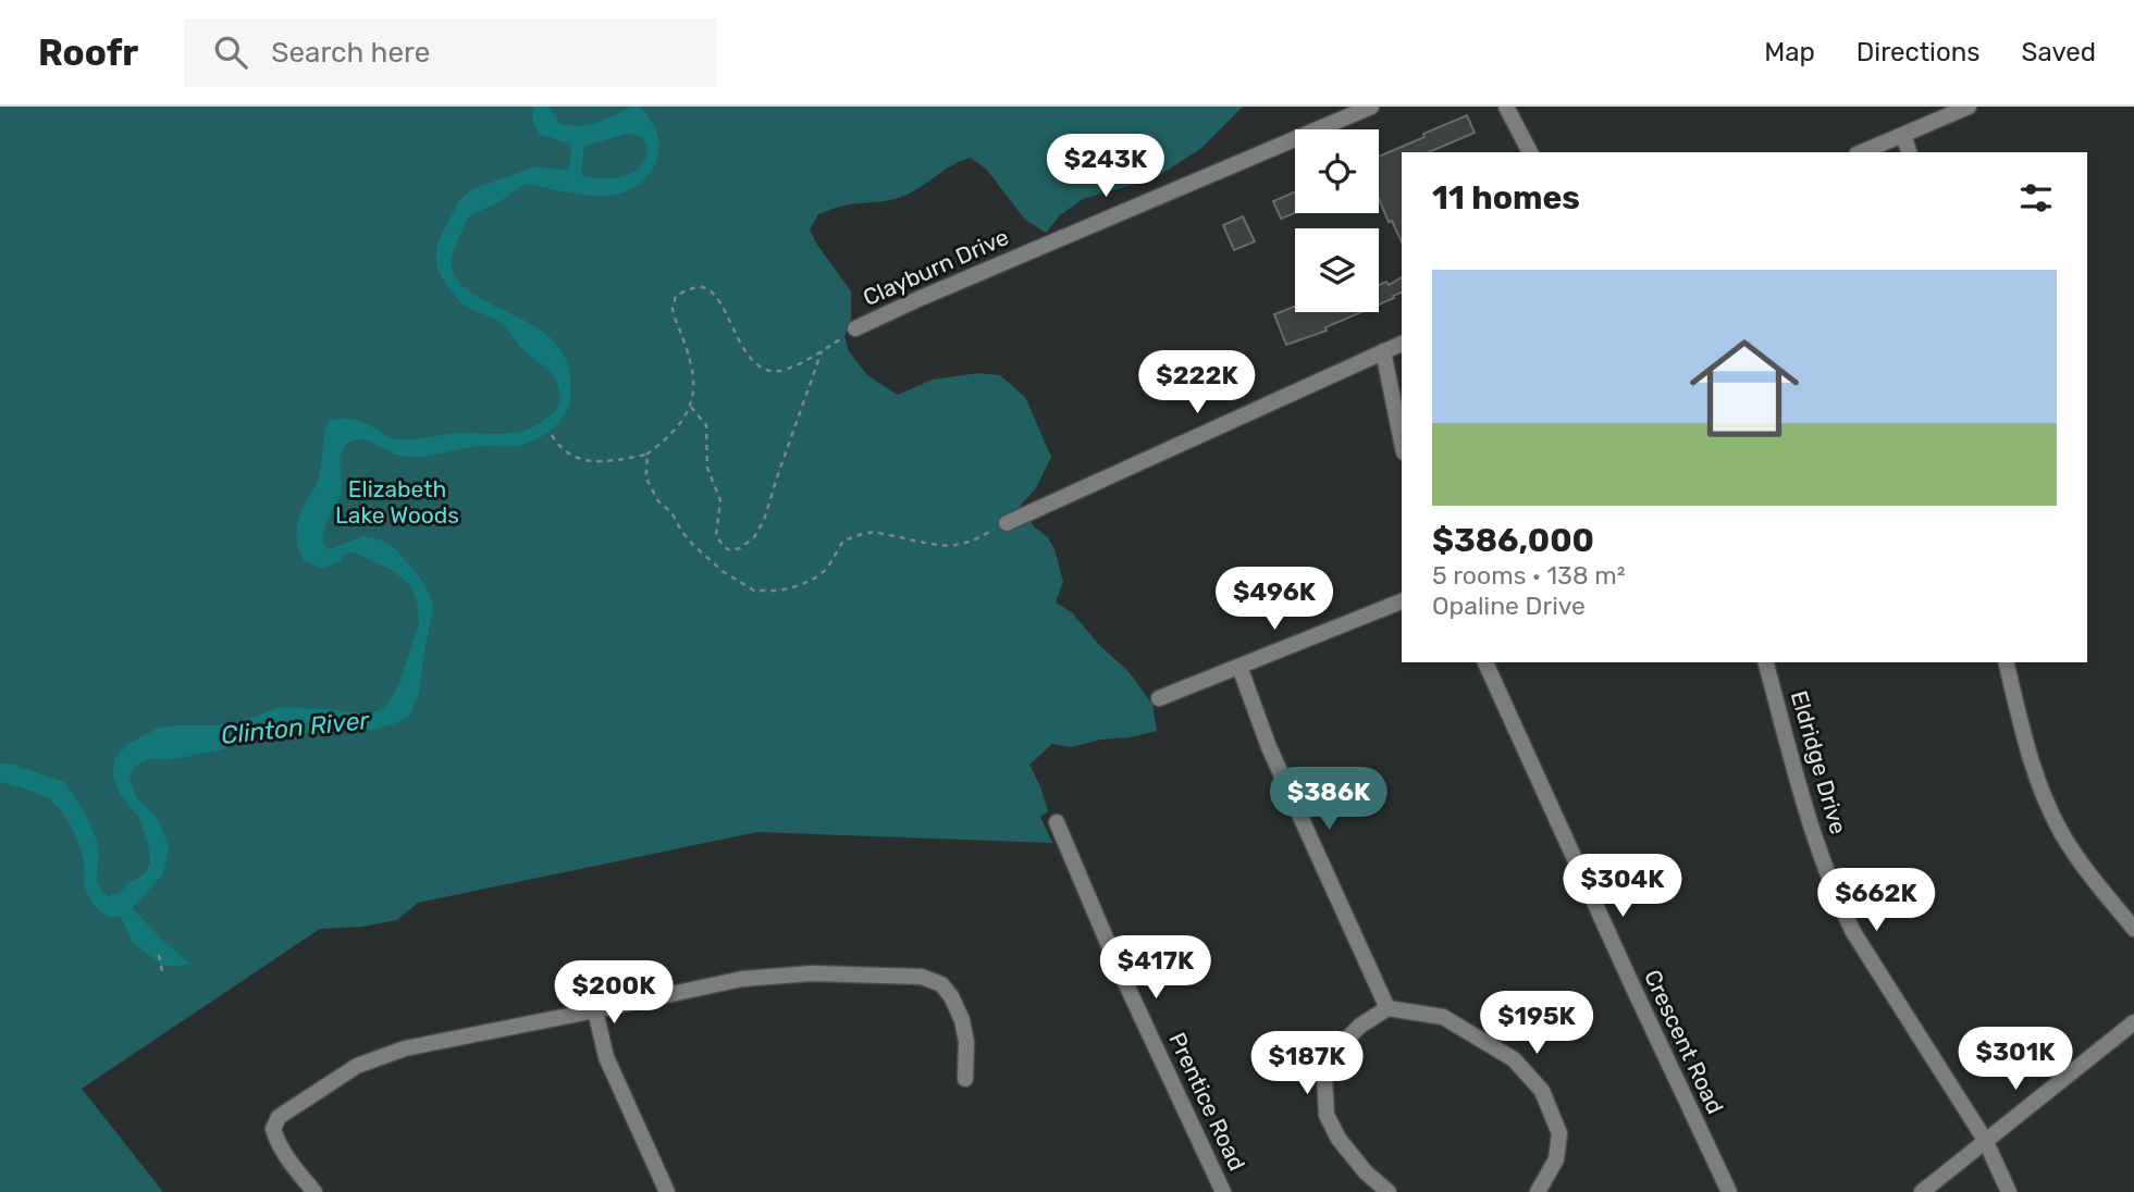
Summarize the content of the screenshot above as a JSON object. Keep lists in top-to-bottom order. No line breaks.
{"streets":{"street":["Clayburn Drive","Eldridge Drive","Crescent Road","Prentice Road"]},"water":["Clinton River"],"parks":["Elizabeth Lake Woods"],"page":{"header":"Roofr","search":"Search here","nav":["Map","Directions","Saved"],"price":["$243K","$222K","$496K","$386K","$304K","$662K","$417K","$200K","$195K","$301K","$187K"],"heading":"11 homes","list":[{"name":"$386,000","note":"5 rooms · 138 m² · Opaline Drive"}]}}
